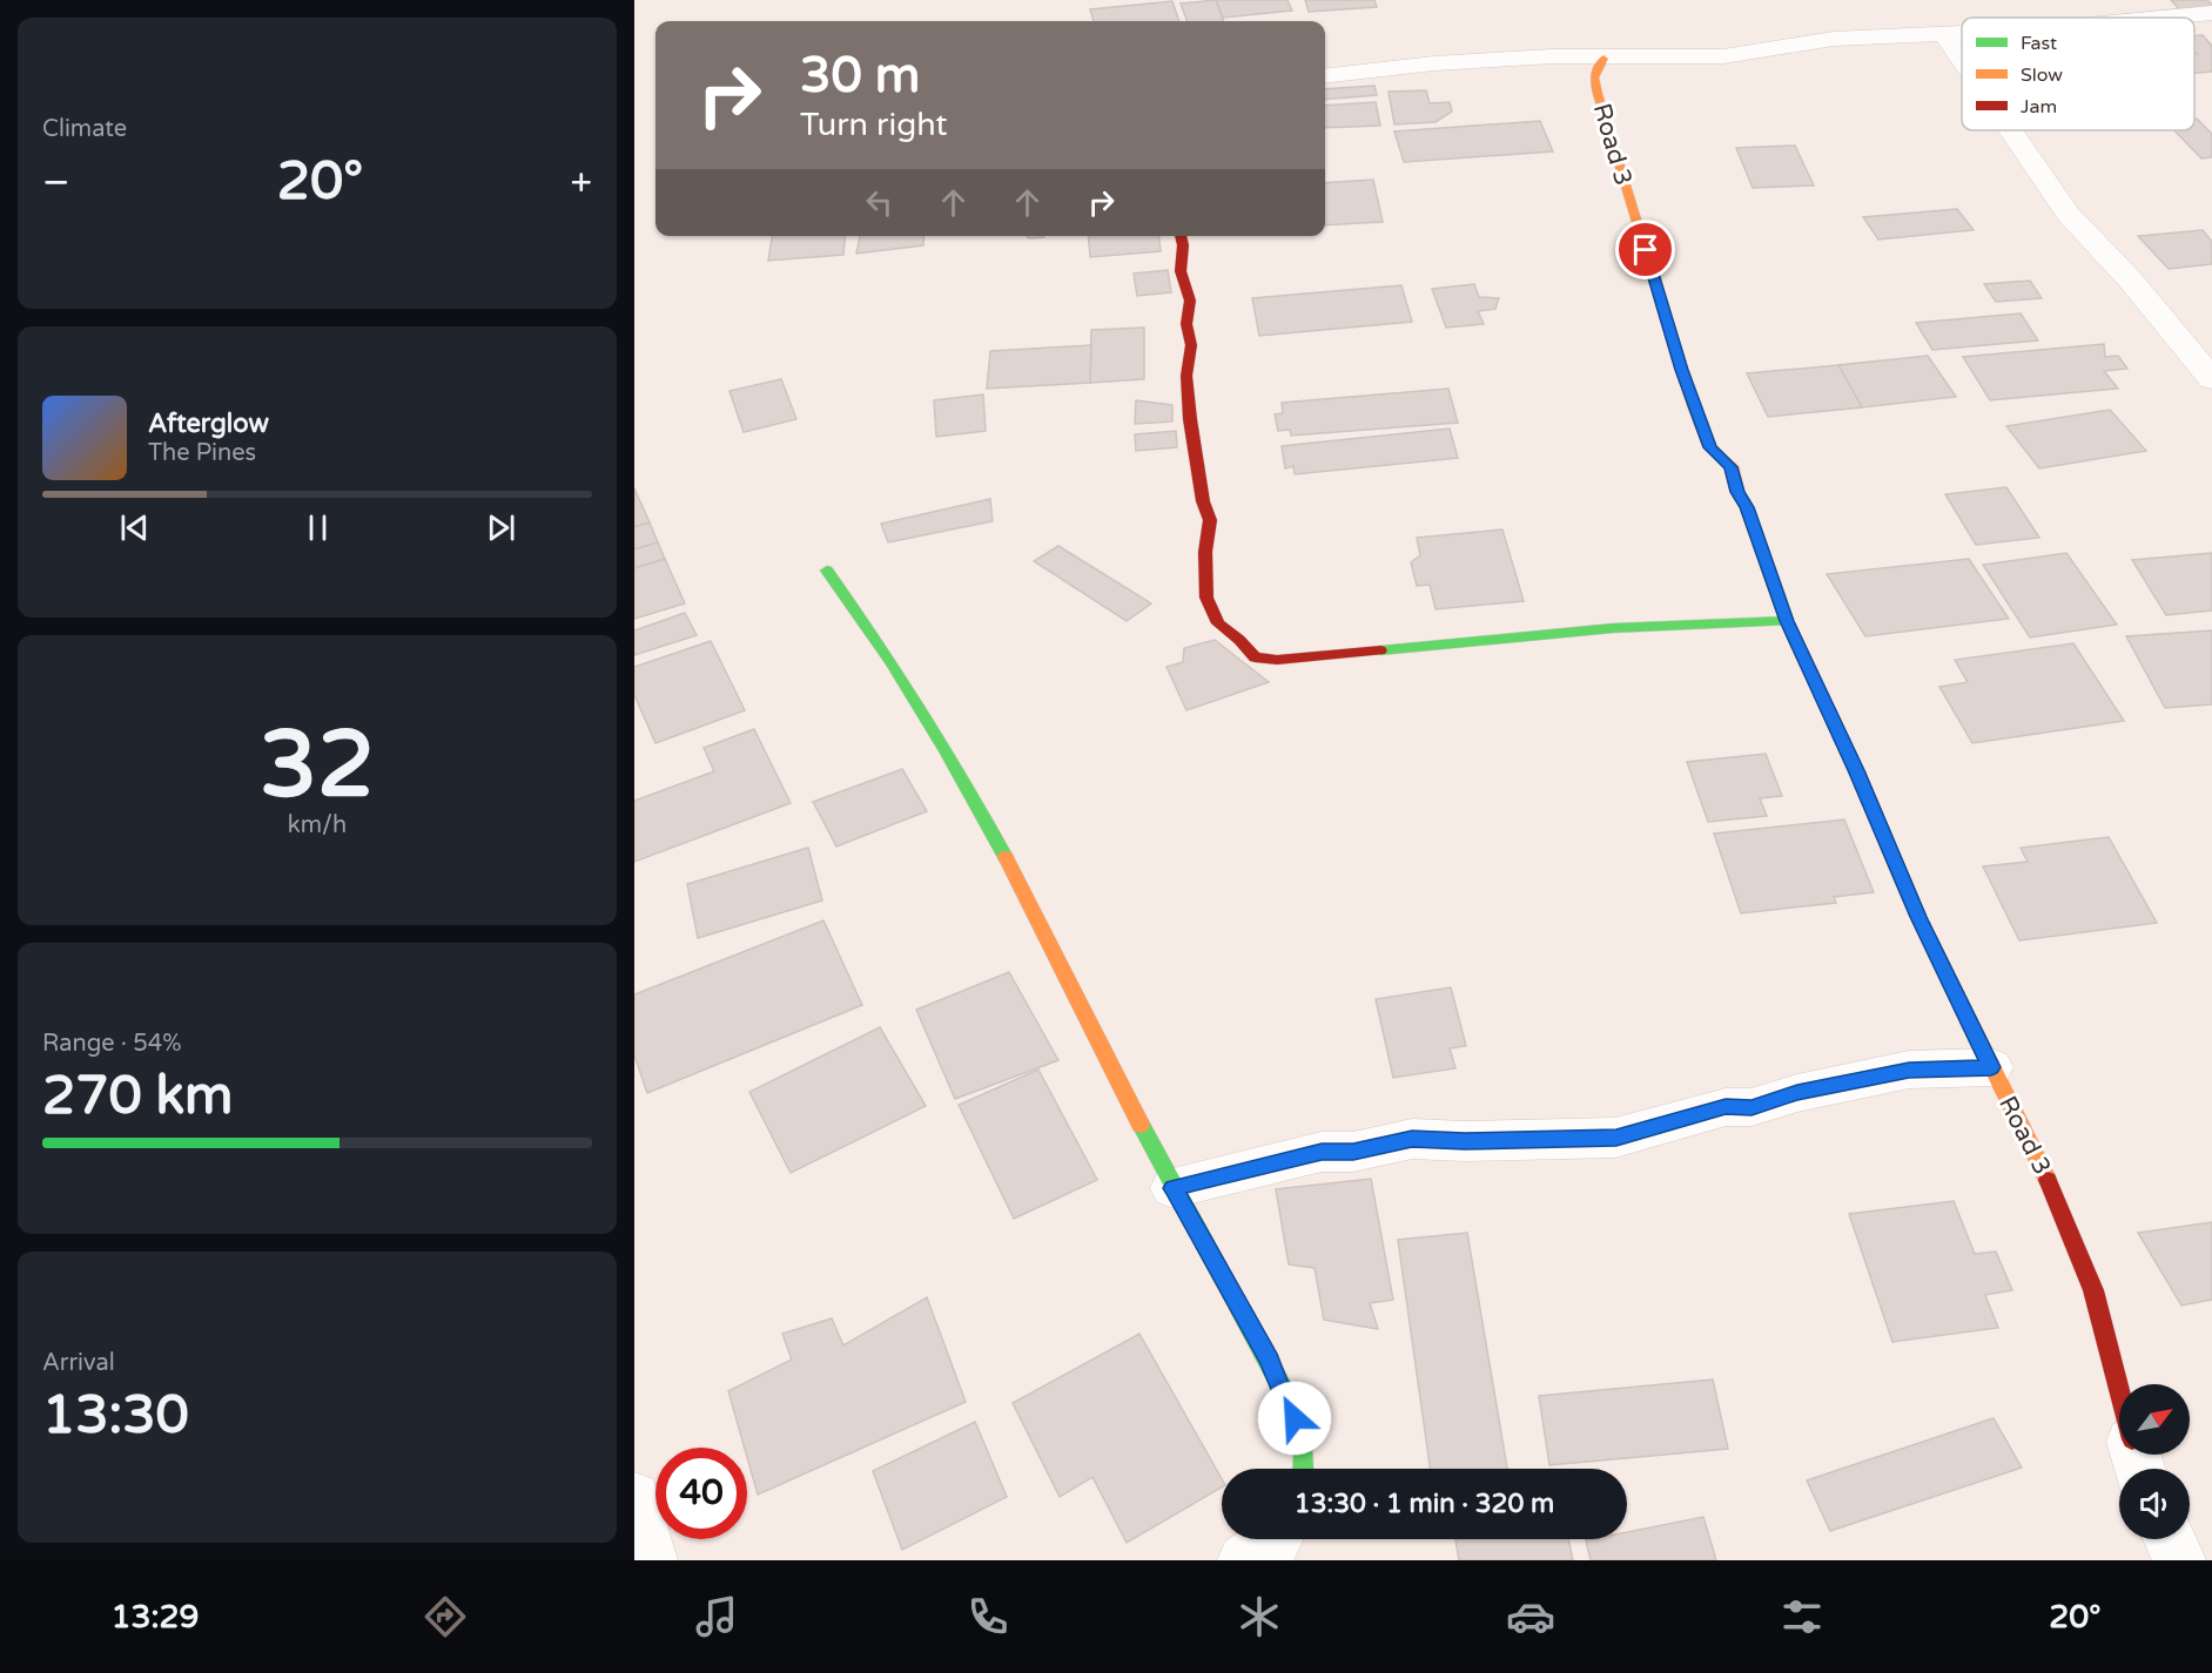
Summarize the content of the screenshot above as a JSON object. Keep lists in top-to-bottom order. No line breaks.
{"streets":{"street":["Road 3"]},"legend":["Fast","Slow","Jam"],"north":"top right","page":{"tile":["Climate",["32","km/h"],["Range · 54%","270 km"],["Arrival","13:30"]],"turn":["30 m","Turn right"],"heat":["−","20°","+"],"song":["Afterglow","The Pines"],"limit":"40","trip":"13:30 · 1 min · 320 m","tabs":["13:29","20°"]}}
